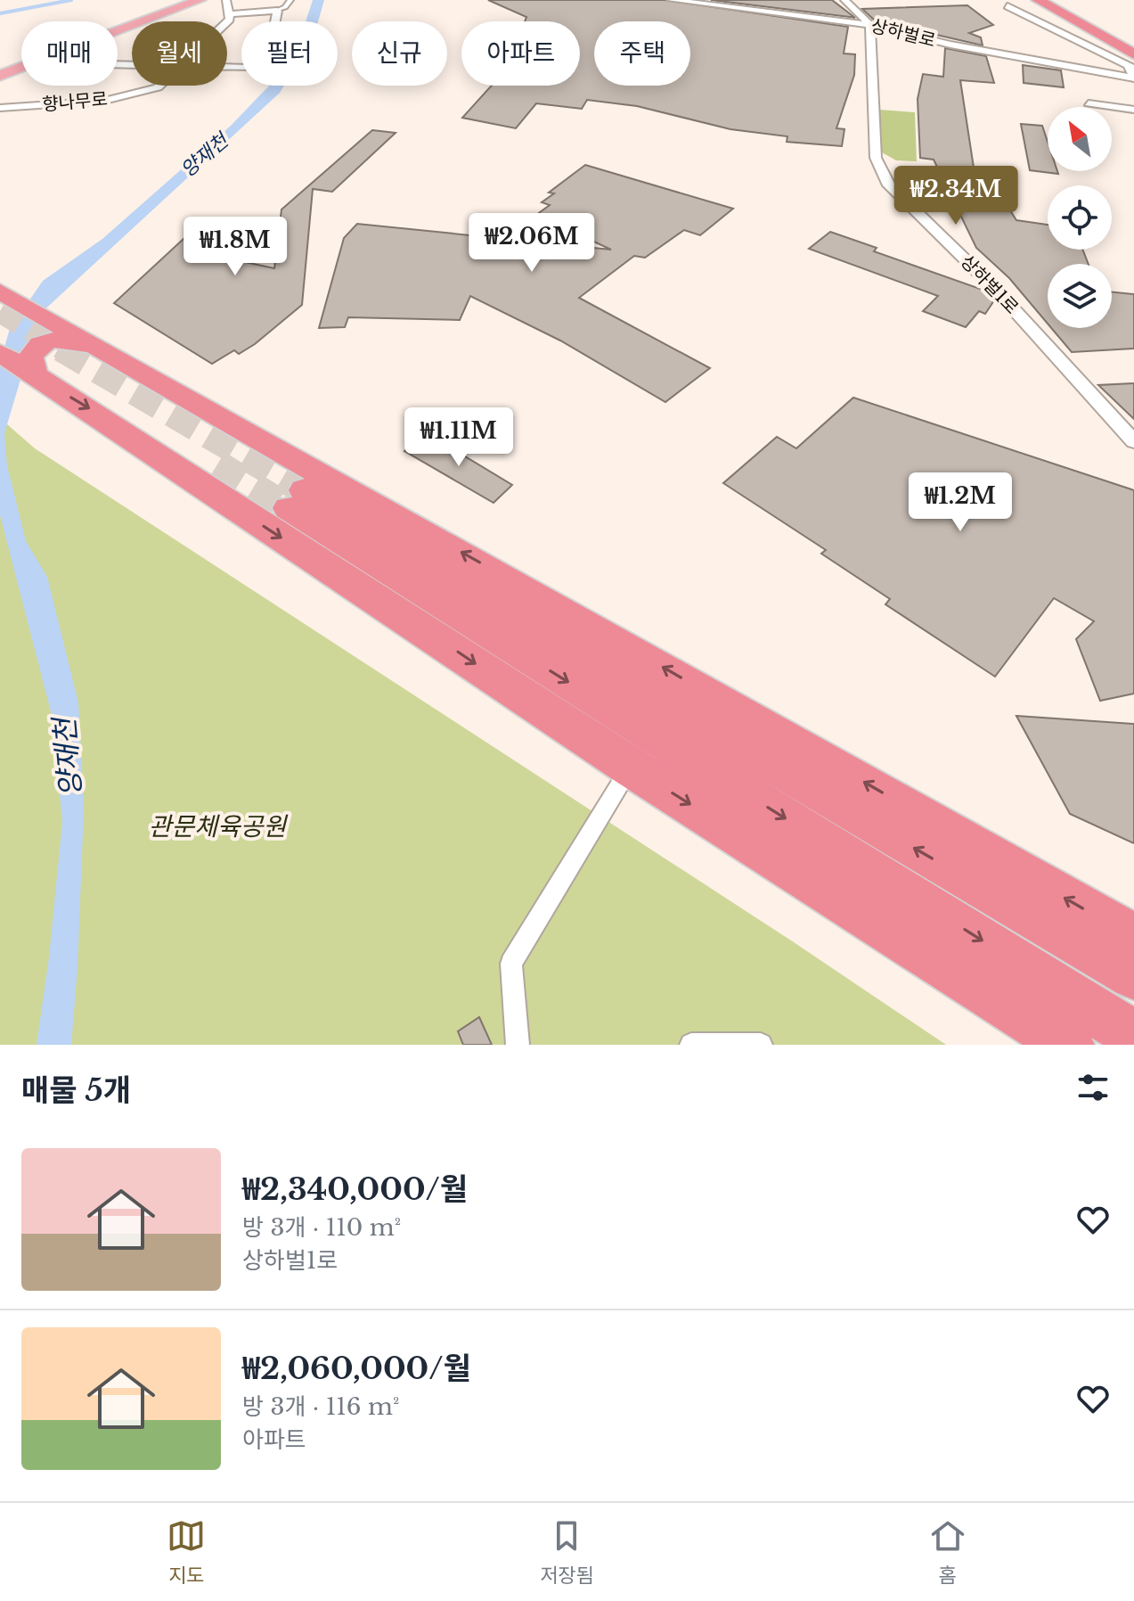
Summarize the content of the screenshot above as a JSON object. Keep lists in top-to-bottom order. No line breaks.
{"streets":{"street":["상하벌로","향나무로","상하벌1로"]},"crossings":[["상하벌로","상하벌1로"]],"water":["양재천"],"parks":["관문체육공원"],"north":"top left","page":{"chip":["매매","월세","필터","신규","아파트","주택"],"price":["₩2.34M","₩2.06M","₩1.8M","₩1.11M","₩1.2M"],"heading":"매물 5개","list":[{"name":"₩2,340,000/월","note":"방 3개 · 110 m² · 상하벌1로"},{"name":"₩2,060,000/월","note":"방 3개 · 116 m² · 아파트"}],"tabs":["지도","저장됨","홈"]}}
